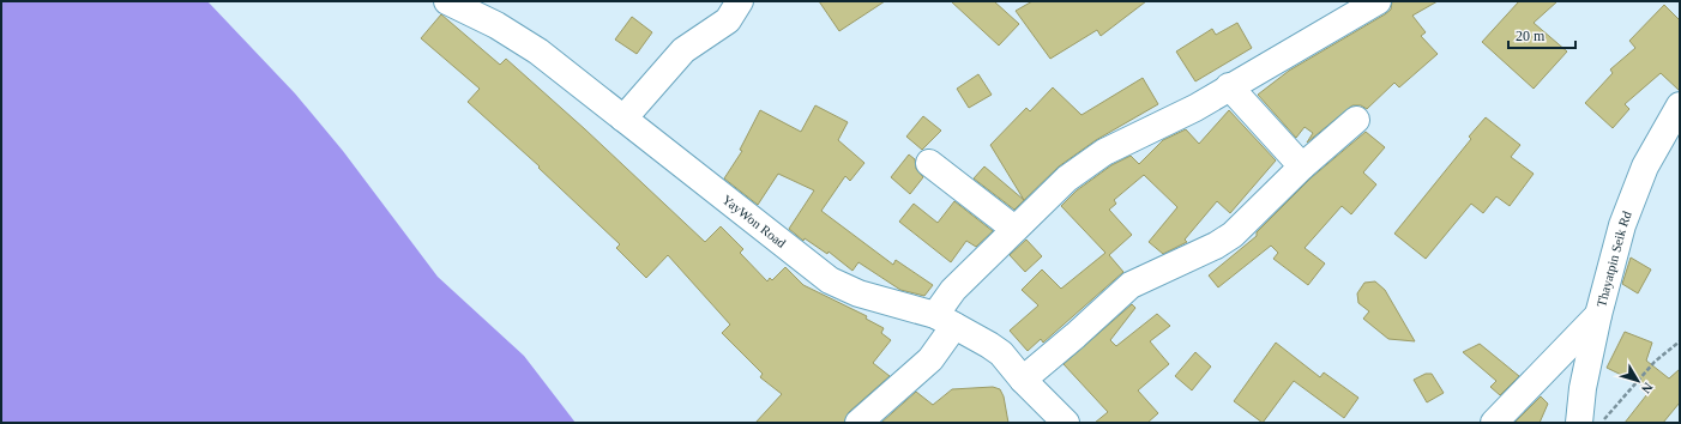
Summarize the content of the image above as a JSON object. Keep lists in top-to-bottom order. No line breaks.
{"streets":{"street":["YayWon Road","Thayatpin Seik Rd"]},"scale_bar":"20 m","north":"bottom right"}
